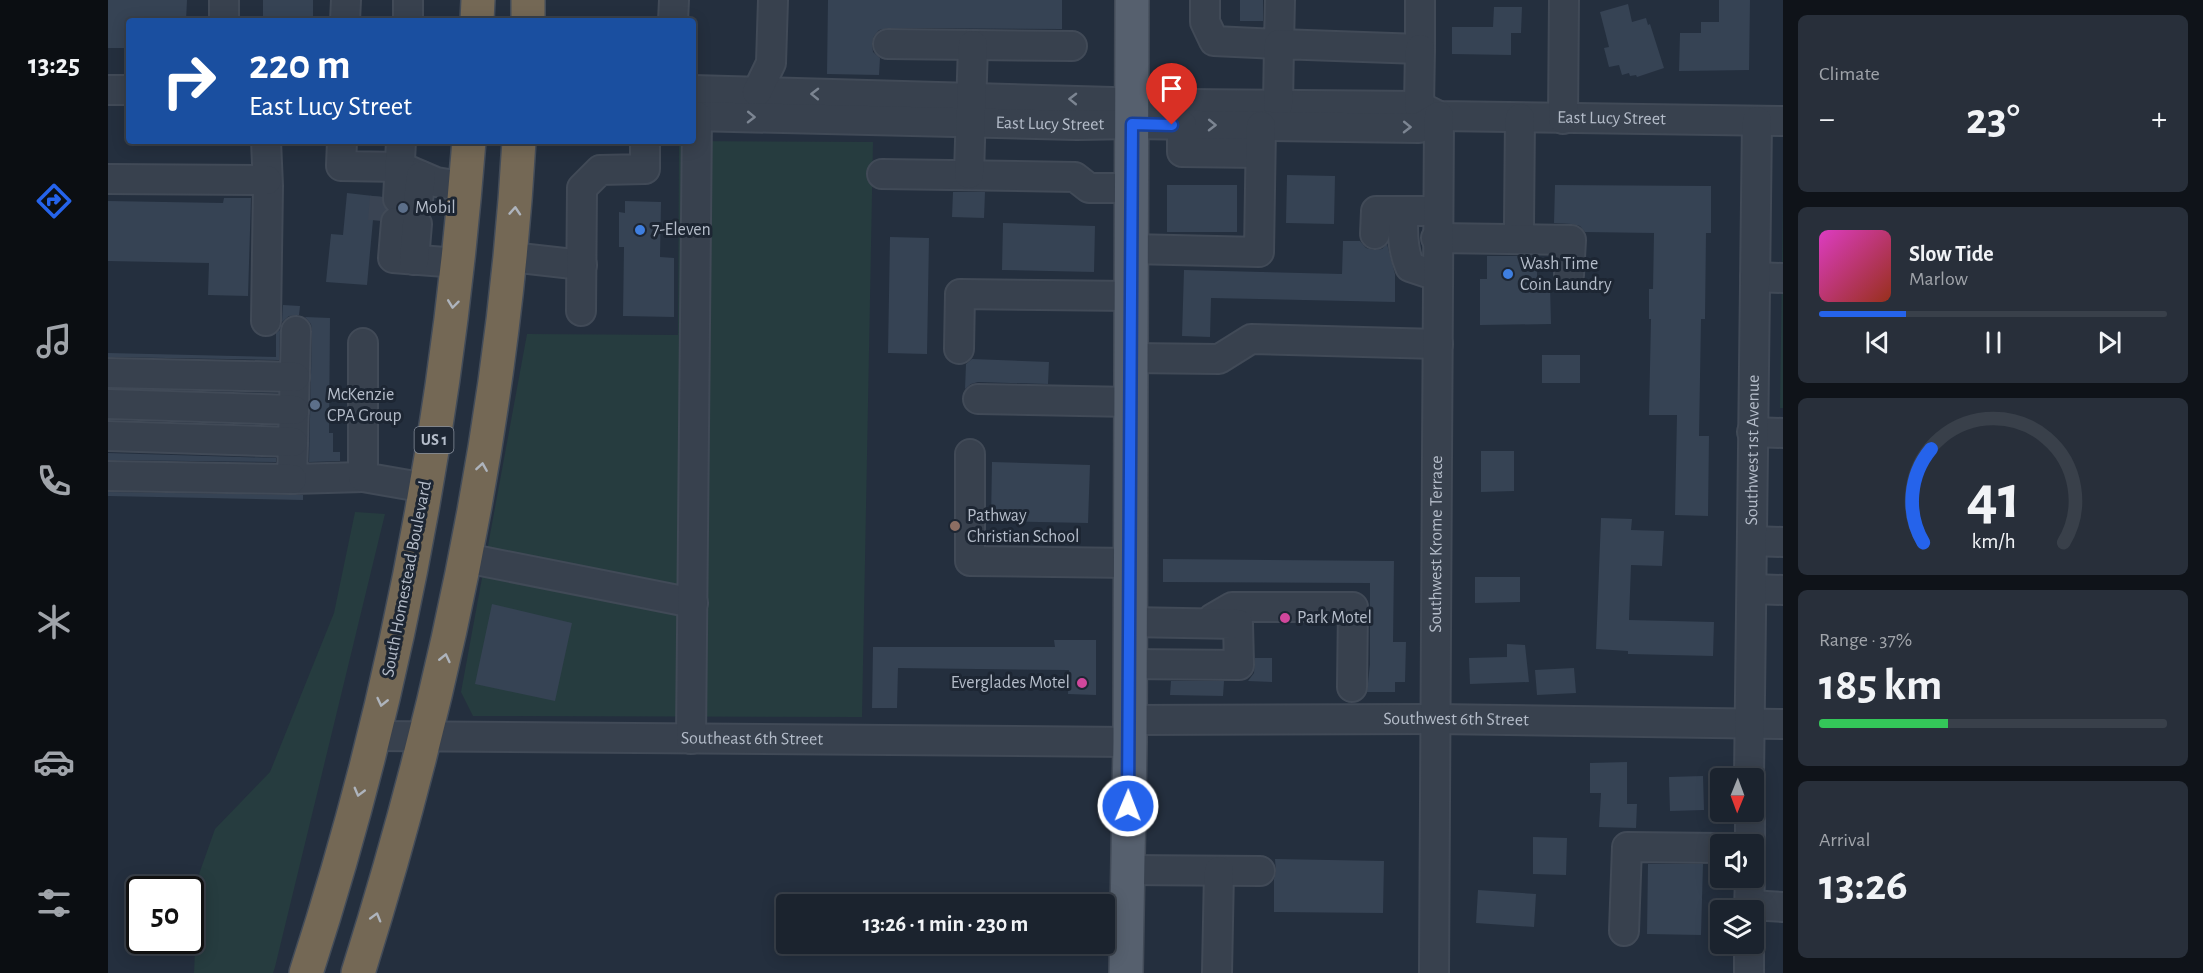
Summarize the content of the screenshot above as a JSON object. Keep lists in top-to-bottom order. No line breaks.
{"streets":{"highway":["US 1","South Homestead Boulevard"],"street":["East Lucy Street","Southwest 1st Avenue","Southwest Krome Terrace","Southwest 6th Street","Southeast 6th Street"]},"crossings":[["East Lucy Street","Southwest 1st Avenue"],["East Lucy Street","Southwest Krome Terrace"],["Southwest 1st Avenue","Southwest 6th Street"],["Southwest Krome Terrace","Southwest 6th Street"],["South Homestead Boulevard","Southeast 6th Street"],["Southwest 6th Street","Southeast 6th Street"]],"places":["Mobil","7-Eleven","Wash Time Coin Laundry","McKenzie CPA Group","Pathway Christian School","Park Motel","Everglades Motel"],"north":"bottom","page":{"tabs":"13:25","tile":["Climate",["Range · 37%","185 km"],["Arrival","13:26"]],"turn":["220 m","East Lucy Street"],"heat":["−","23°","+"],"song":["Slow Tide","Marlow"],"limit":"50","trip":"13:26 · 1 min · 230 m","gauge":["41","km/h"]}}
